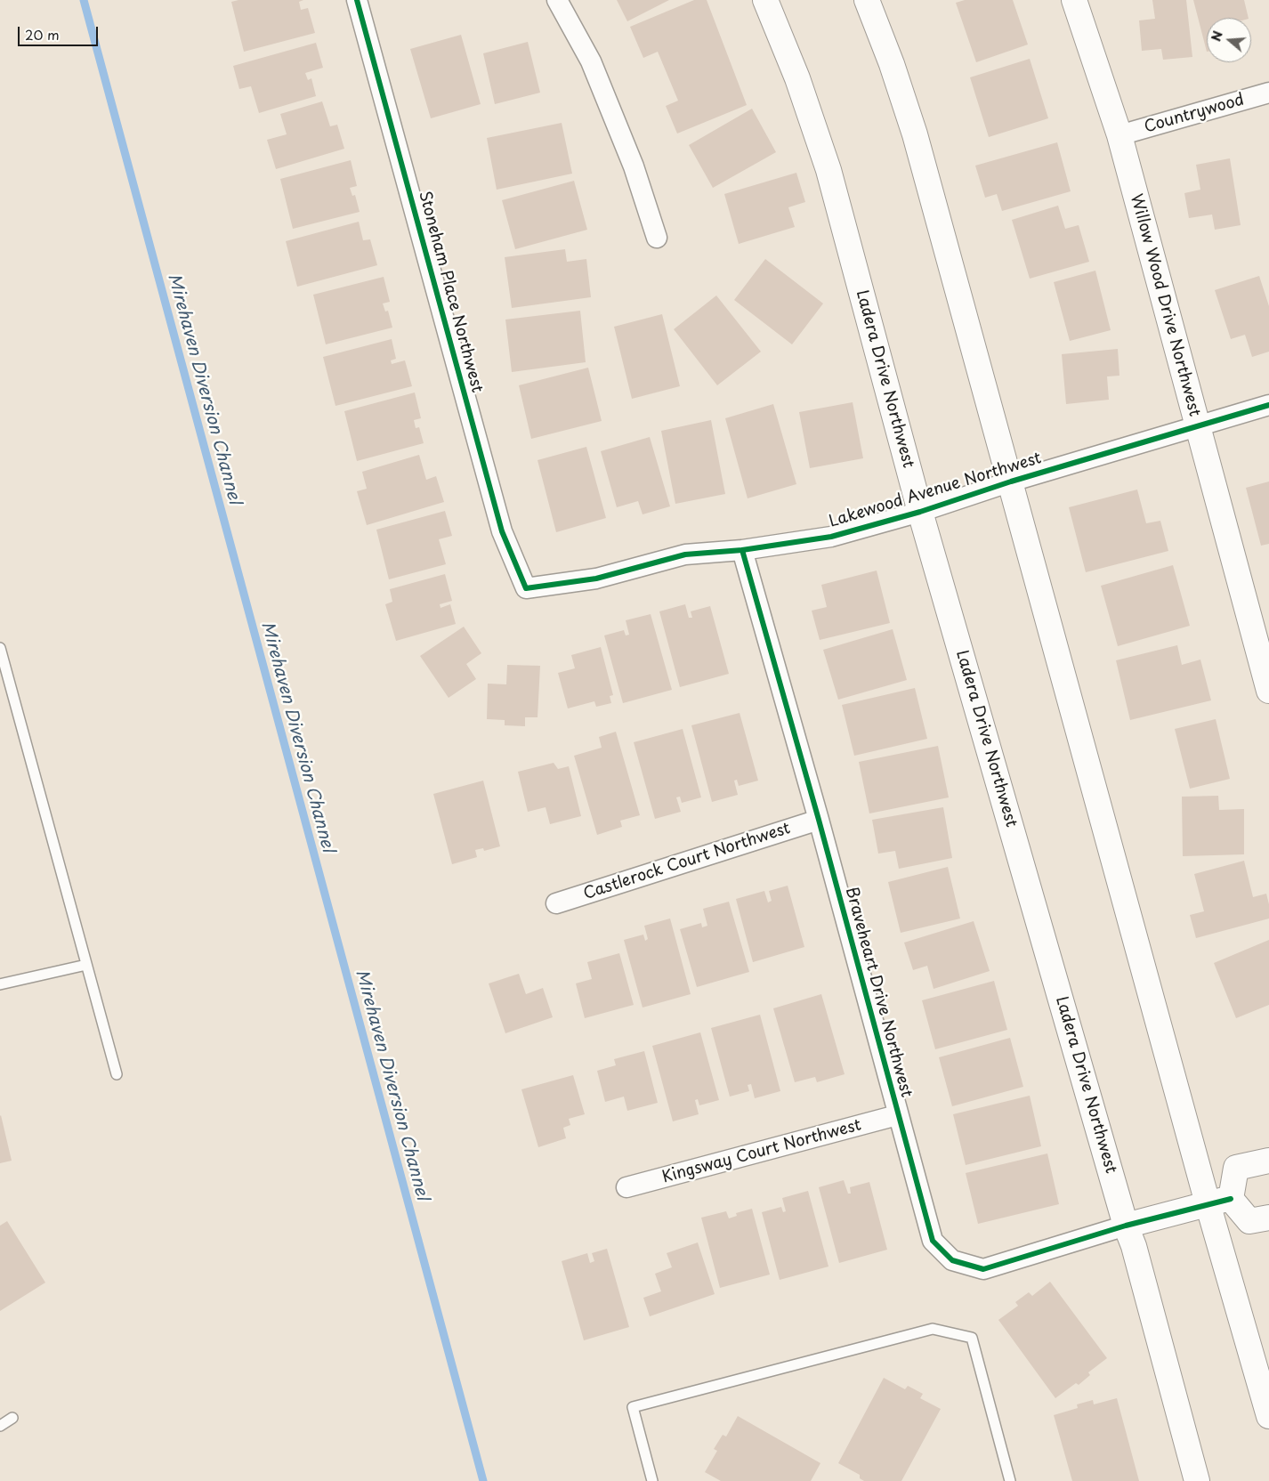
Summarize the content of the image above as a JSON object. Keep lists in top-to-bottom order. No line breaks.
{"streets":{"main road":["Willow Wood Drive Northwest","Ladera Drive Northwest"],"street":["Countrywood","Stoneham Place Northwest","Lakewood Avenue Northwest","Castlerock Court Northwest","Braveheart Drive Northwest","Kingsway Court Northwest"]},"crossings":[["Countrywood","Willow Wood Drive Northwest"],["Stoneham Place Northwest","Lakewood Avenue Northwest"],["Willow Wood Drive Northwest","Lakewood Avenue Northwest"],["Ladera Drive Northwest","Lakewood Avenue Northwest"],["Ladera Drive Northwest","Braveheart Drive Northwest"],["Lakewood Avenue Northwest","Braveheart Drive Northwest"],["Castlerock Court Northwest","Braveheart Drive Northwest"],["Braveheart Drive Northwest","Kingsway Court Northwest"]],"water":["Mirehaven Diversion Channel"],"scale_bar":"20 m","north":"left"}
